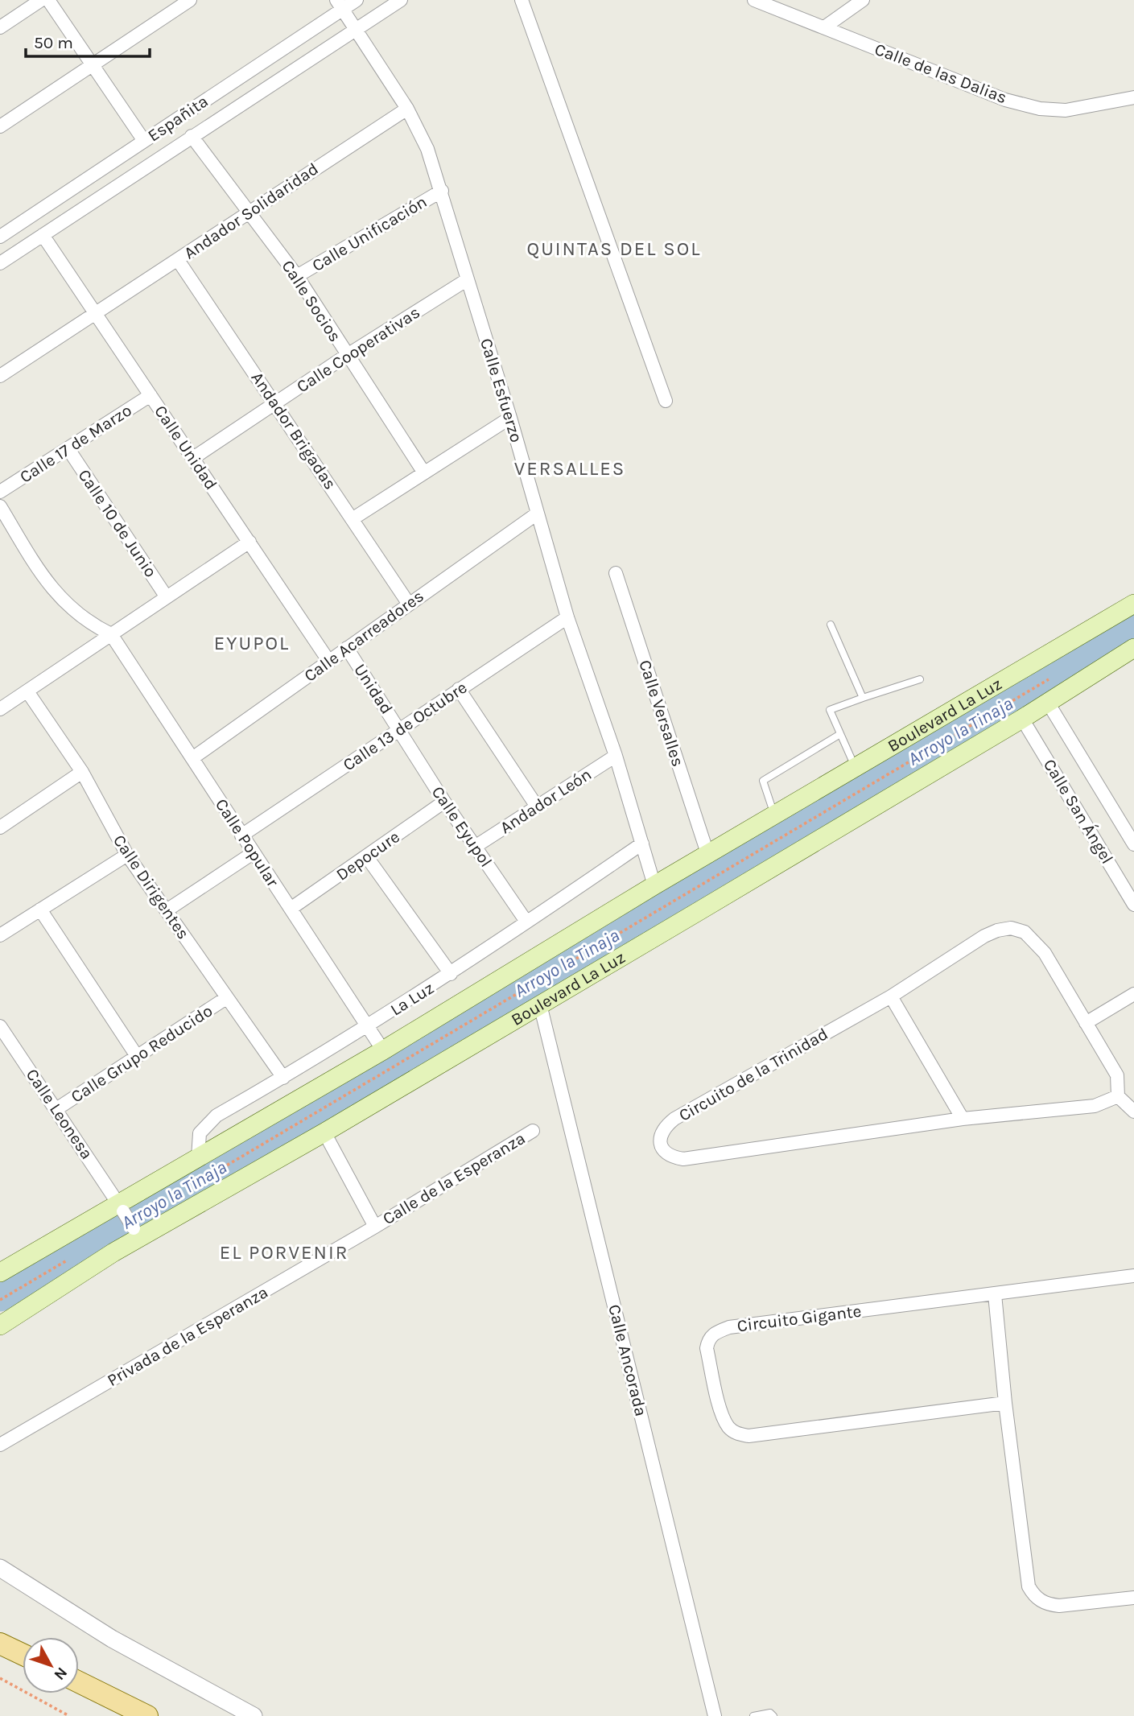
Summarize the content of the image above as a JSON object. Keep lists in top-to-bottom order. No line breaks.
{"streets":{"main road":["Boulevard La Luz"],"street":["Calle de las Dalias","Españita","Andador Solidaridad","Calle Unificación","Calle Socios","Calle Cooperativas","Calle Esfuerzo","Andador Brigadas","Calle 17 de Marzo","Calle Unidad","Calle 10 de Junio","Calle Acarreadores","Unidad","Calle Versalles","Calle 13 de Octubre","Andador León","Calle San Ángel","Calle Eyupol","Calle Popular","Depocure","Calle Dirigentes","La Luz","Calle Grupo Reducido","Circuito de la Trinidad","Calle Leonesa","Calle de la Esperanza","Circuito Gigante","Privada de la Esperanza","Calle Ancorada"]},"crossings":[["Españita","Calle Esfuerzo"],["Andador Solidaridad","Calle Socios"],["Andador Solidaridad","Calle Esfuerzo"],["Andador Solidaridad","Andador Brigadas"],["Andador Solidaridad","Calle Unidad"],["Calle Unificación","Calle Socios"],["Calle Unificación","Calle Esfuerzo"],["Calle Socios","Calle Cooperativas"],["Calle Cooperativas","Calle Esfuerzo"],["Calle Cooperativas","Andador Brigadas"],["Calle Cooperativas","Calle Unidad"],["Calle Esfuerzo","Calle Acarreadores"],["Calle Esfuerzo","Boulevard La Luz"],["Calle Esfuerzo","Calle 13 de Octubre"],["Calle Esfuerzo","Andador León"],["Calle Esfuerzo","La Luz"],["Andador Brigadas","Calle Acarreadores"],["Calle 17 de Marzo","Calle Unidad"],["Calle 17 de Marzo","Calle 10 de Junio"],["Calle Unidad","Calle Acarreadores"],["Calle Acarreadores","Unidad"],["Calle Acarreadores","Calle Popular"],["Unidad","Calle 13 de Octubre"],["Unidad","Calle Eyupol"],["Calle Versalles","Boulevard La Luz"],["Boulevard La Luz","Calle San Ángel"],["Boulevard La Luz","Calle Popular"],["Boulevard La Luz","La Luz"],["Boulevard La Luz","Calle Leonesa"],["Boulevard La Luz","Calle Ancorada"],["Calle 13 de Octubre","Calle Eyupol"],["Calle 13 de Octubre","Calle Popular"],["Andador León","Calle Eyupol"],["Calle Eyupol","Depocure"],["Calle Eyupol","La Luz"],["Calle Popular","Depocure"],["Calle Popular","La Luz"],["Calle Dirigentes","La Luz"],["Calle Dirigentes","Calle Grupo Reducido"],["Calle Grupo Reducido","Calle Leonesa"],["Calle de la Esperanza","Privada de la Esperanza"]],"districts":["QUINTAS DEL SOL","VERSALLES","EYUPOL","EL PORVENIR"],"water":["Arroyo la Tinaja"],"scale_bar":"50 m","north":"bottom right"}
